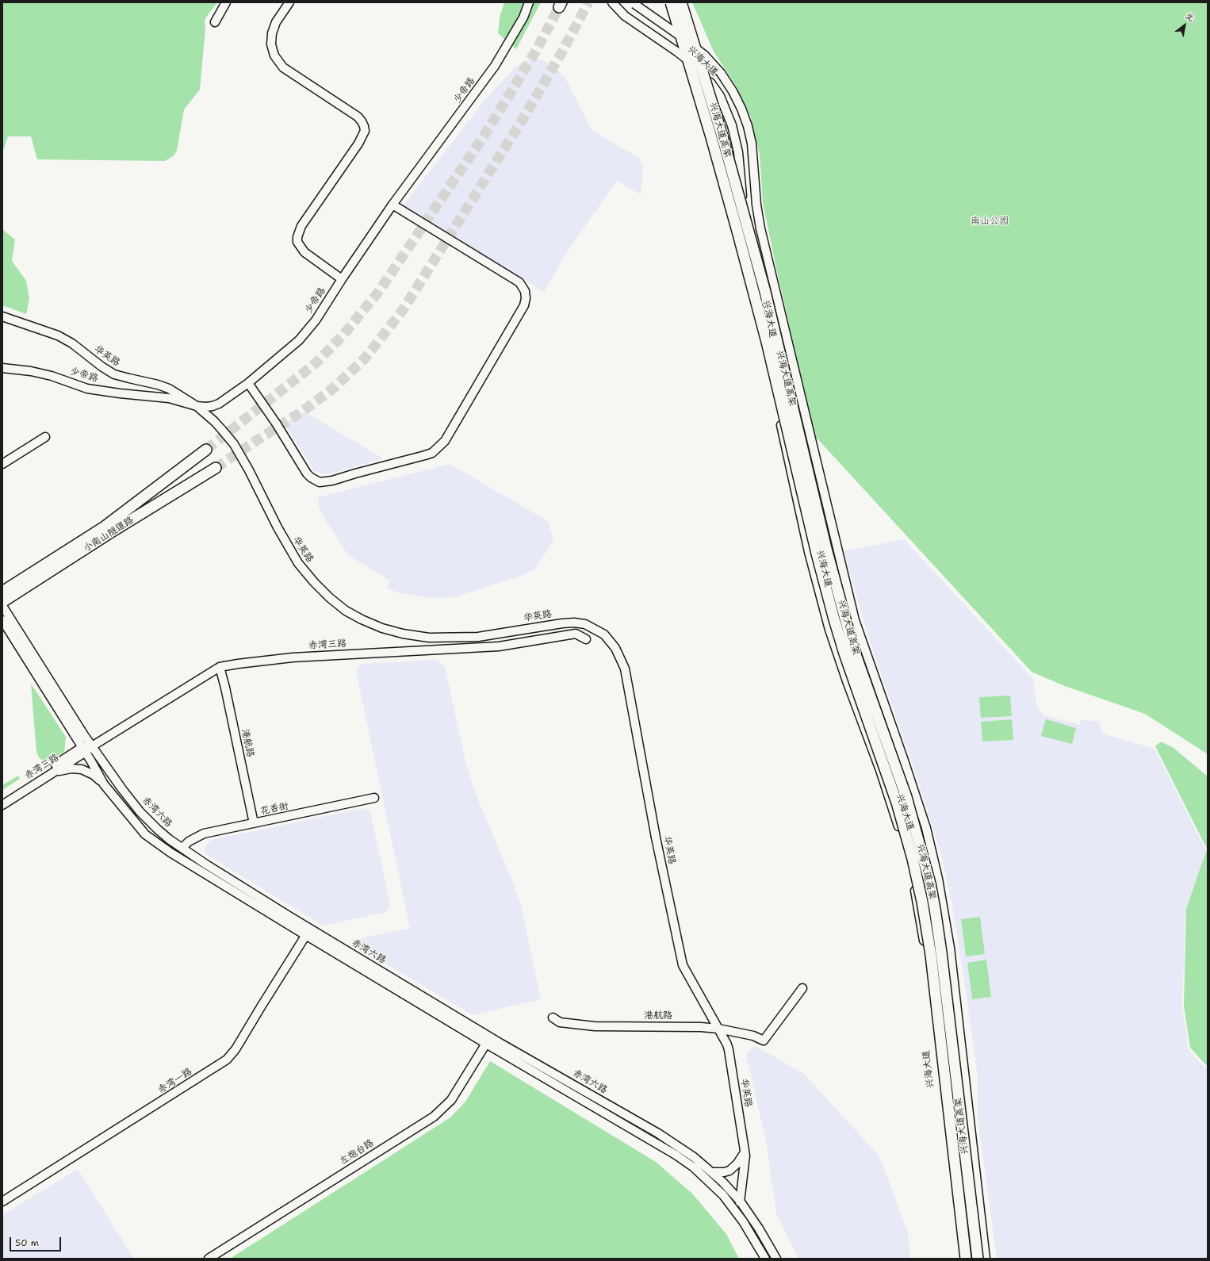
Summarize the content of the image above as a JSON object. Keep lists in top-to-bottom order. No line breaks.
{"streets":{"main road":["兴海大道高架","小南山隧道路"],"street":["兴海大道","少帝路","华英路","赤湾三路","港航路","花香街","赤湾六路","赤湾一路","左炮台路"]},"crossings":[["少帝路","华英路"],["华英路","港航路"],["华英路","赤湾六路"],["赤湾三路","港航路"],["赤湾三路","赤湾六路"],["港航路","花香街"],["花香街","赤湾六路"],["赤湾六路","赤湾一路"],["赤湾六路","左炮台路"]],"parks":["南山公园"],"scale_bar":"50 m","north":"top right"}
